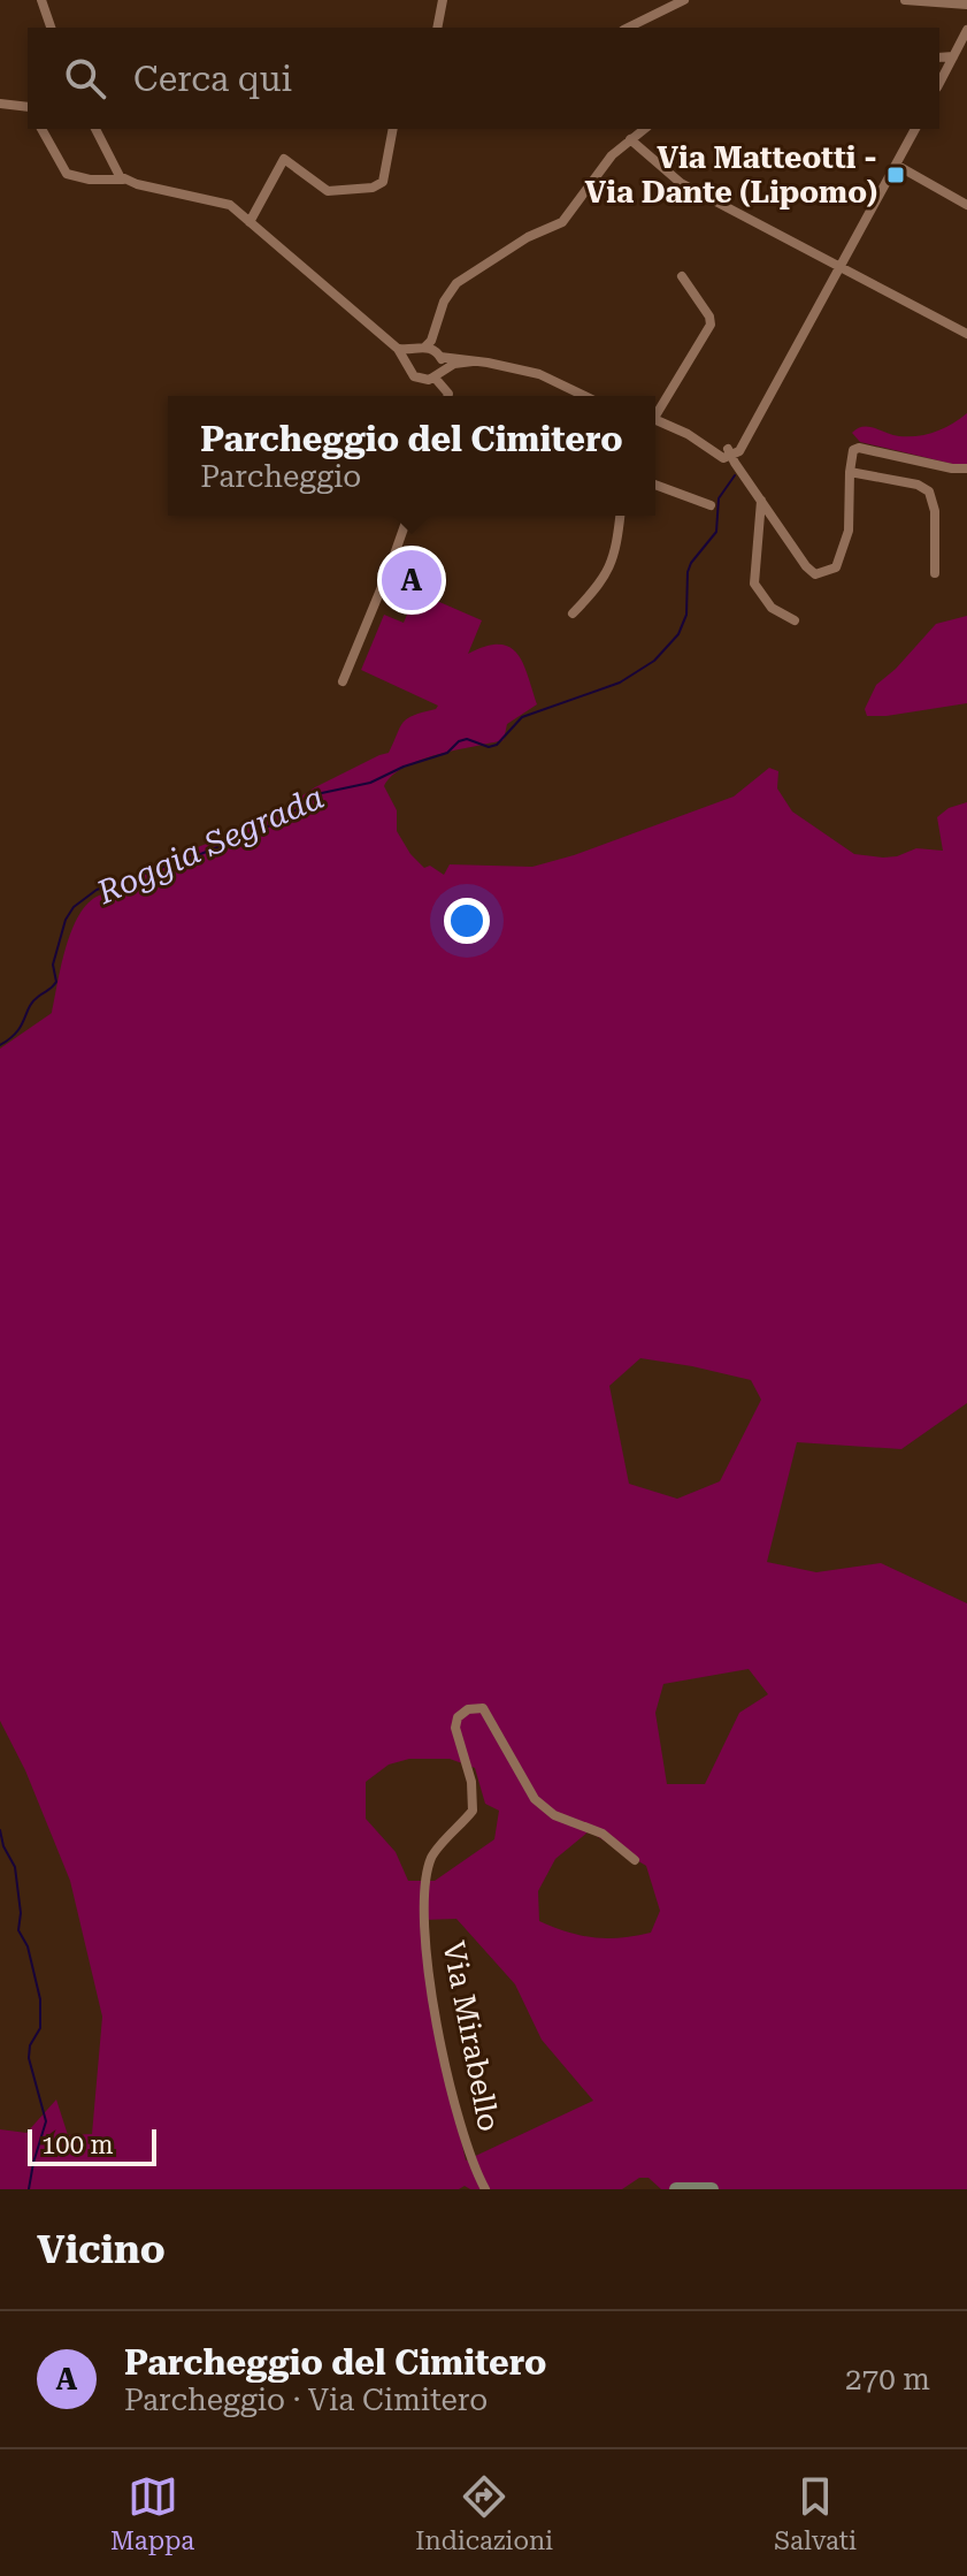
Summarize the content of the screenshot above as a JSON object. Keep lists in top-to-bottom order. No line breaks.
{"streets":{"street":["Via Mirabello"]},"water":["Roggia Segrada"],"places":{"transit":["Via Matteotti - Via Dante (Lipomo)"]},"scale_bar":"100 m","page":{"search":"Cerca qui","popup":["Parcheggio del Cimitero","Parcheggio"],"pins":"A","scale":"100 m","heading":"Vicino","list":[{"mark":"A","name":"Parcheggio del Cimitero","note":"Parcheggio · Via Cimitero","value":"270 m"}],"nav":["Mappa","Indicazioni","Salvati"]}}
